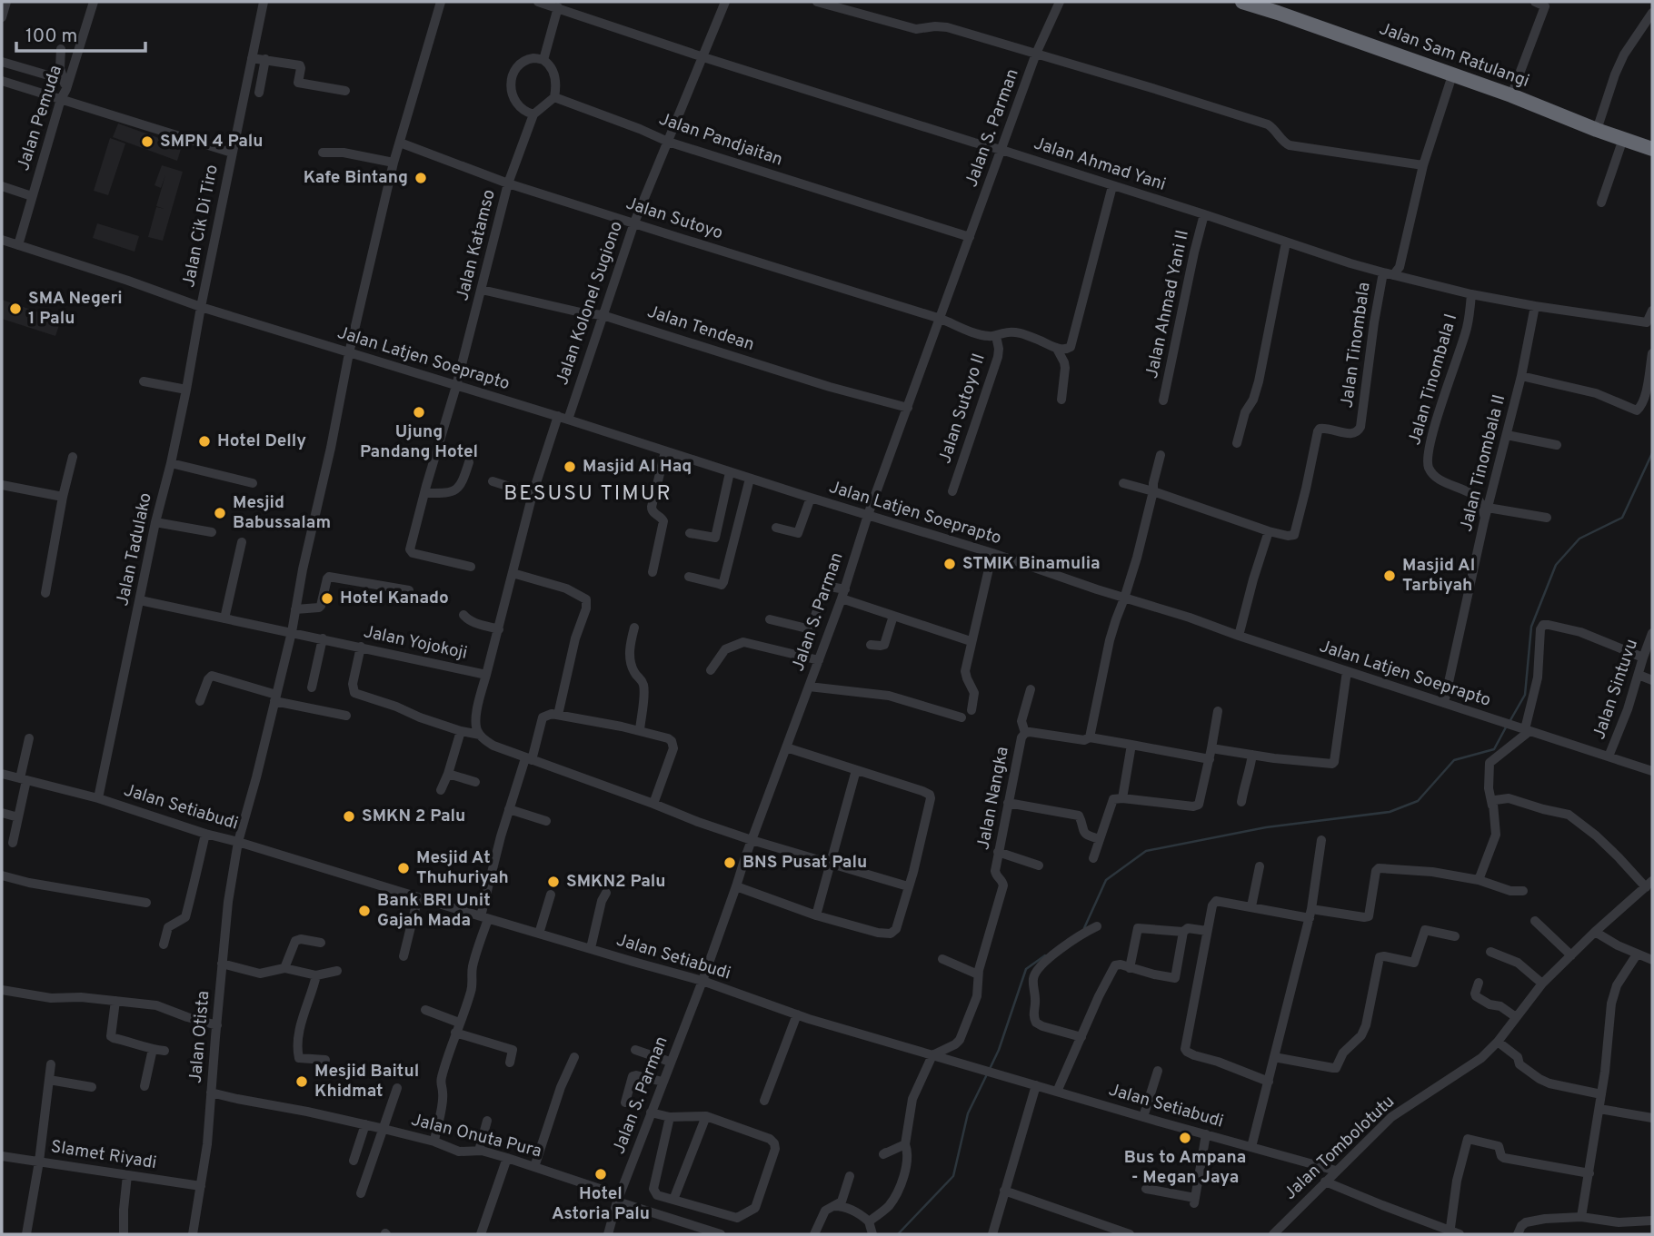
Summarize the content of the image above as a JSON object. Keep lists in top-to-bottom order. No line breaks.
{"streets":{"highway":["Jalan Sam Ratulangi"],"street":["Jalan Pemuda","Jalan S. Parman","Jalan Pandjaitan","Jalan Ahmad Yani","Jalan Sutoyo","Jalan Cik Di Tiro","Jalan Katamso","Jalan Kolonel Sugiono","Jalan Ahmad Yani II","Jalan Tendean","Jalan Tinombala","Jalan Latjen Soeprapto","Jalan Tinombala I","Jalan Sutoyo II","Jalan Tinombala II","Jalan Tadulako","Jalan Yojokoji","Jalan Sintuvu","Jalan Nangka","Jalan Setiabudi","Jalan Otista","Jalan Onuta Pura","Jalan Tombolotutu","Slamet Riyadi"]},"crossings":[["Jalan Sam Ratulangi","Jalan Tinombala"],["Jalan Pemuda","Jalan Latjen Soeprapto"],["Jalan S. Parman","Jalan Pandjaitan"],["Jalan S. Parman","Jalan Ahmad Yani"],["Jalan S. Parman","Jalan Sutoyo"],["Jalan S. Parman","Jalan Tendean"],["Jalan S. Parman","Jalan Latjen Soeprapto"],["Jalan S. Parman","Jalan Setiabudi"],["Jalan S. Parman","Jalan Onuta Pura"],["Jalan Pandjaitan","Jalan Katamso"],["Jalan Pandjaitan","Jalan Kolonel Sugiono"],["Jalan Ahmad Yani","Jalan Kolonel Sugiono"],["Jalan Ahmad Yani","Jalan Ahmad Yani II"],["Jalan Ahmad Yani","Jalan Tinombala"],["Jalan Ahmad Yani","Jalan Tinombala I"],["Jalan Ahmad Yani","Jalan Tinombala II"],["Jalan Sutoyo","Jalan Katamso"],["Jalan Sutoyo","Jalan Kolonel Sugiono"],["Jalan Sutoyo","Jalan Sutoyo II"],["Jalan Sutoyo","Jalan Otista"],["Jalan Cik Di Tiro","Jalan Latjen Soeprapto"],["Jalan Cik Di Tiro","Jalan Tadulako"],["Jalan Katamso","Jalan Tendean"],["Jalan Katamso","Jalan Latjen Soeprapto"],["Jalan Kolonel Sugiono","Jalan Tendean"],["Jalan Kolonel Sugiono","Jalan Latjen Soeprapto"],["Jalan Kolonel Sugiono","Jalan Yojokoji"],["Jalan Latjen Soeprapto","Jalan Tinombala II"],["Jalan Latjen Soeprapto","Jalan Tadulako"],["Jalan Latjen Soeprapto","Jalan Sintuvu"],["Jalan Latjen Soeprapto","Jalan Otista"],["Jalan Tinombala I","Jalan Tinombala II"],["Jalan Tadulako","Jalan Yojokoji"],["Jalan Tadulako","Jalan Setiabudi"],["Jalan Yojokoji","Jalan Otista"],["Jalan Nangka","Jalan Setiabudi"],["Jalan Setiabudi","Jalan Otista"],["Jalan Setiabudi","Jalan Tombolotutu"],["Jalan Otista","Jalan Onuta Pura"],["Jalan Otista","Slamet Riyadi"]],"districts":["BESUSU TIMUR"],"places":["SMPN 4 Palu","Kafe Bintang","SMA Negeri 1 Palu","Ujung Pandang Hotel","Hotel Delly","Masjid Al Haq","Mesjid Babussalam","STMIK Binamulia","Masjid Al Tarbiyah","Hotel Kanado","SMKN 2 Palu","BNS Pusat Palu","Mesjid At Thuhuriyah","SMKN2 Palu","Bank BRI Unit Gajah Mada","Mesjid Baitul Khidmat","Bus to Ampana - Megan Jaya","Hotel Astoria Palu"],"scale_bar":"100 m"}
